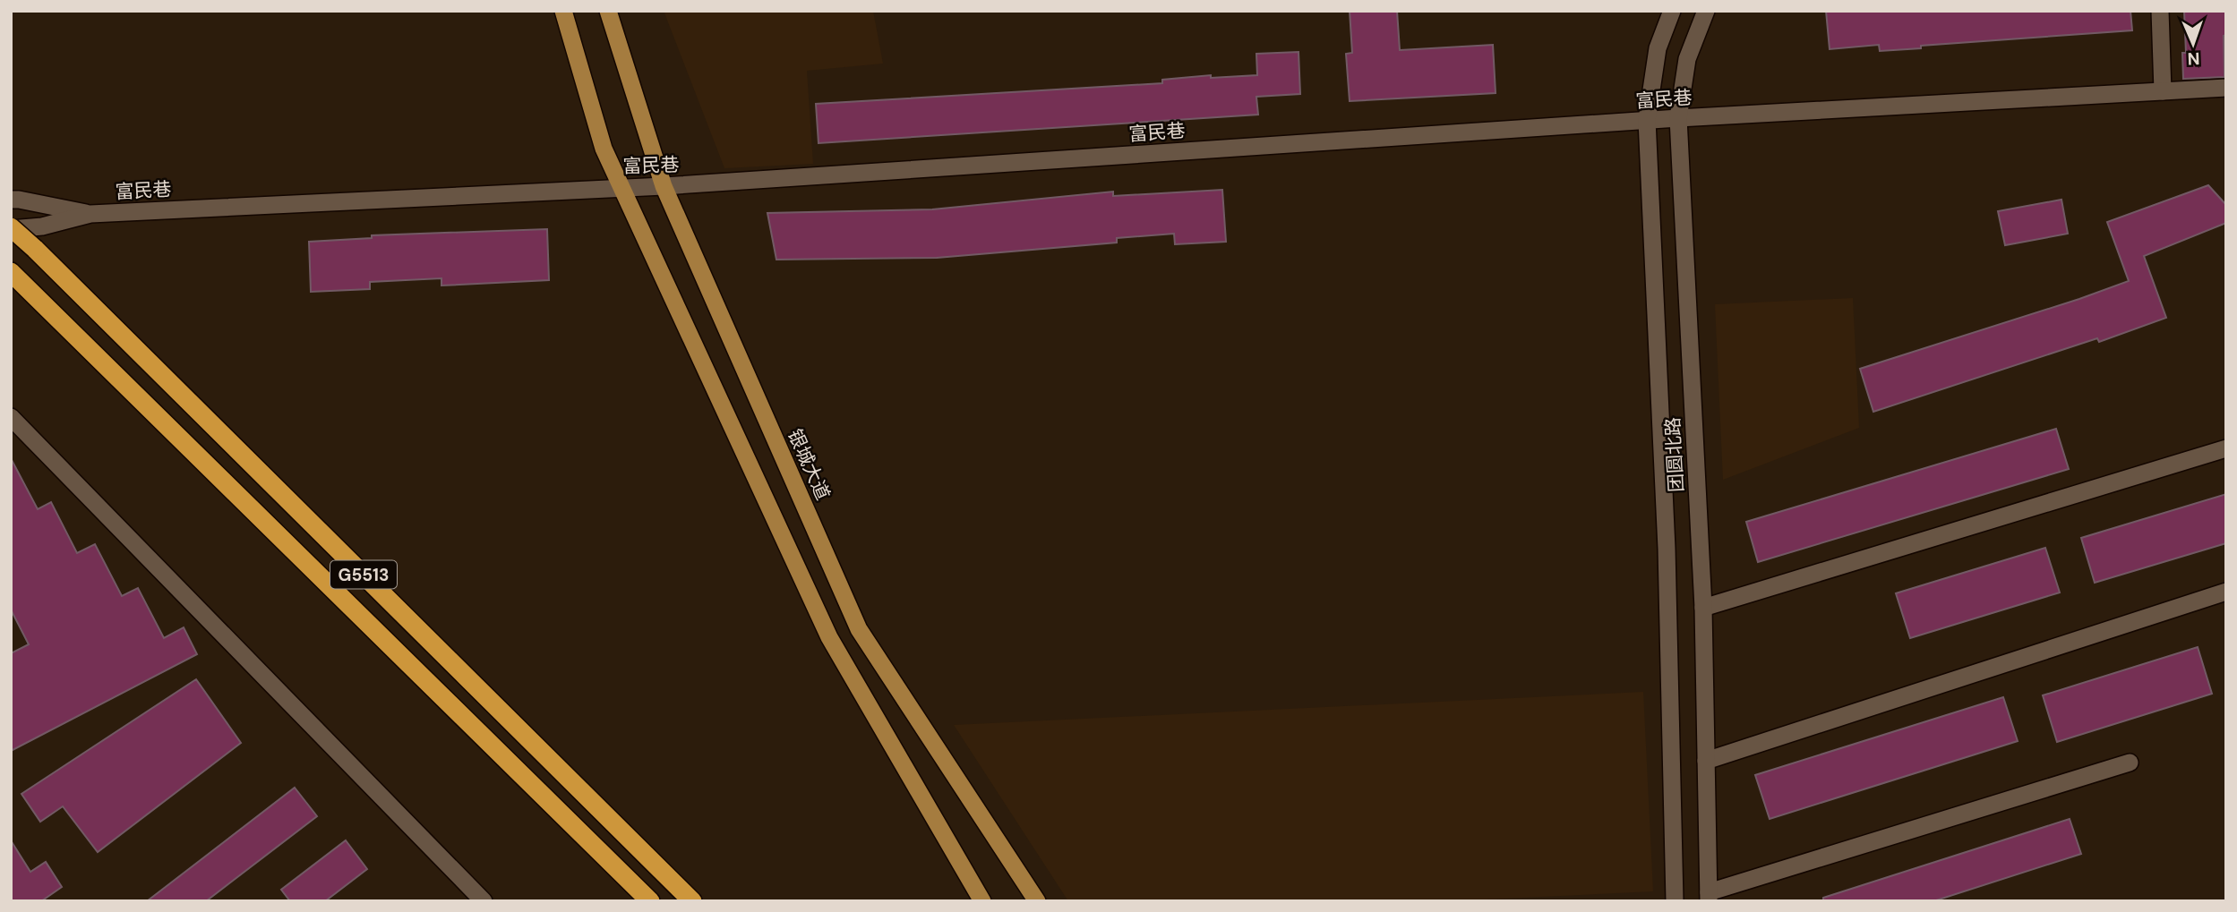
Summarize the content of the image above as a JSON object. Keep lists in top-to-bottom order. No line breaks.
{"streets":{"highway":["G5513"],"main road":["银城大道"],"street":["富民巷","团圆北路"]},"crossings":[["富民巷","团圆北路"],["富民巷","银城大道"]],"north":"bottom"}
